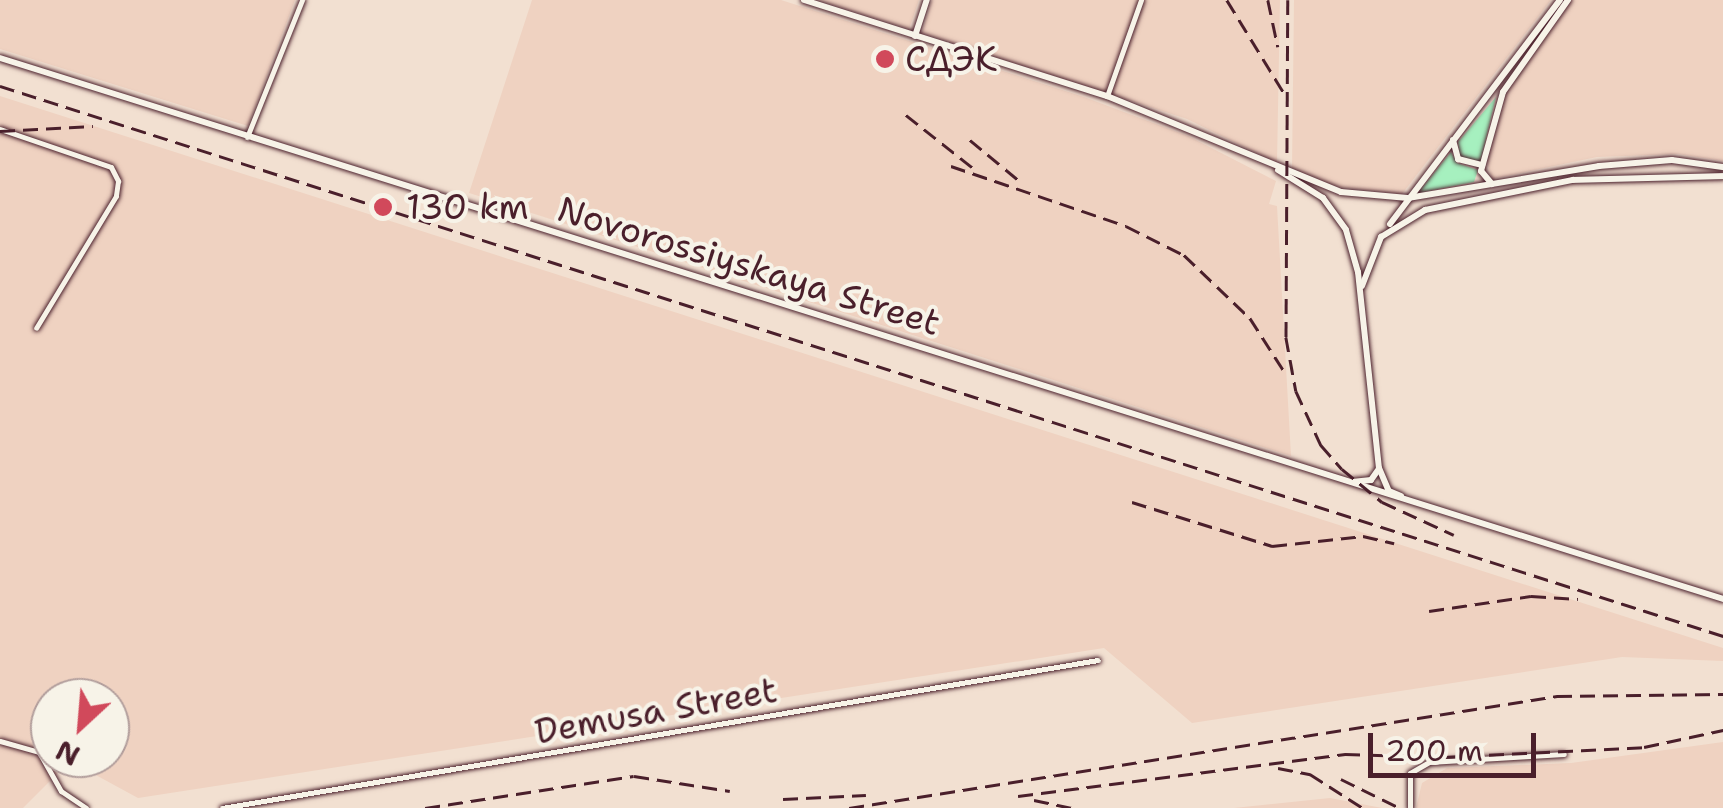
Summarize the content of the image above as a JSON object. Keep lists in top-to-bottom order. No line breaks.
{"streets":{"main road":["Novorossiyskaya Street"],"street":["Demusa Street"]},"places":["СДЭК","130 km"],"scale_bar":"200 m","north":"bottom left"}
